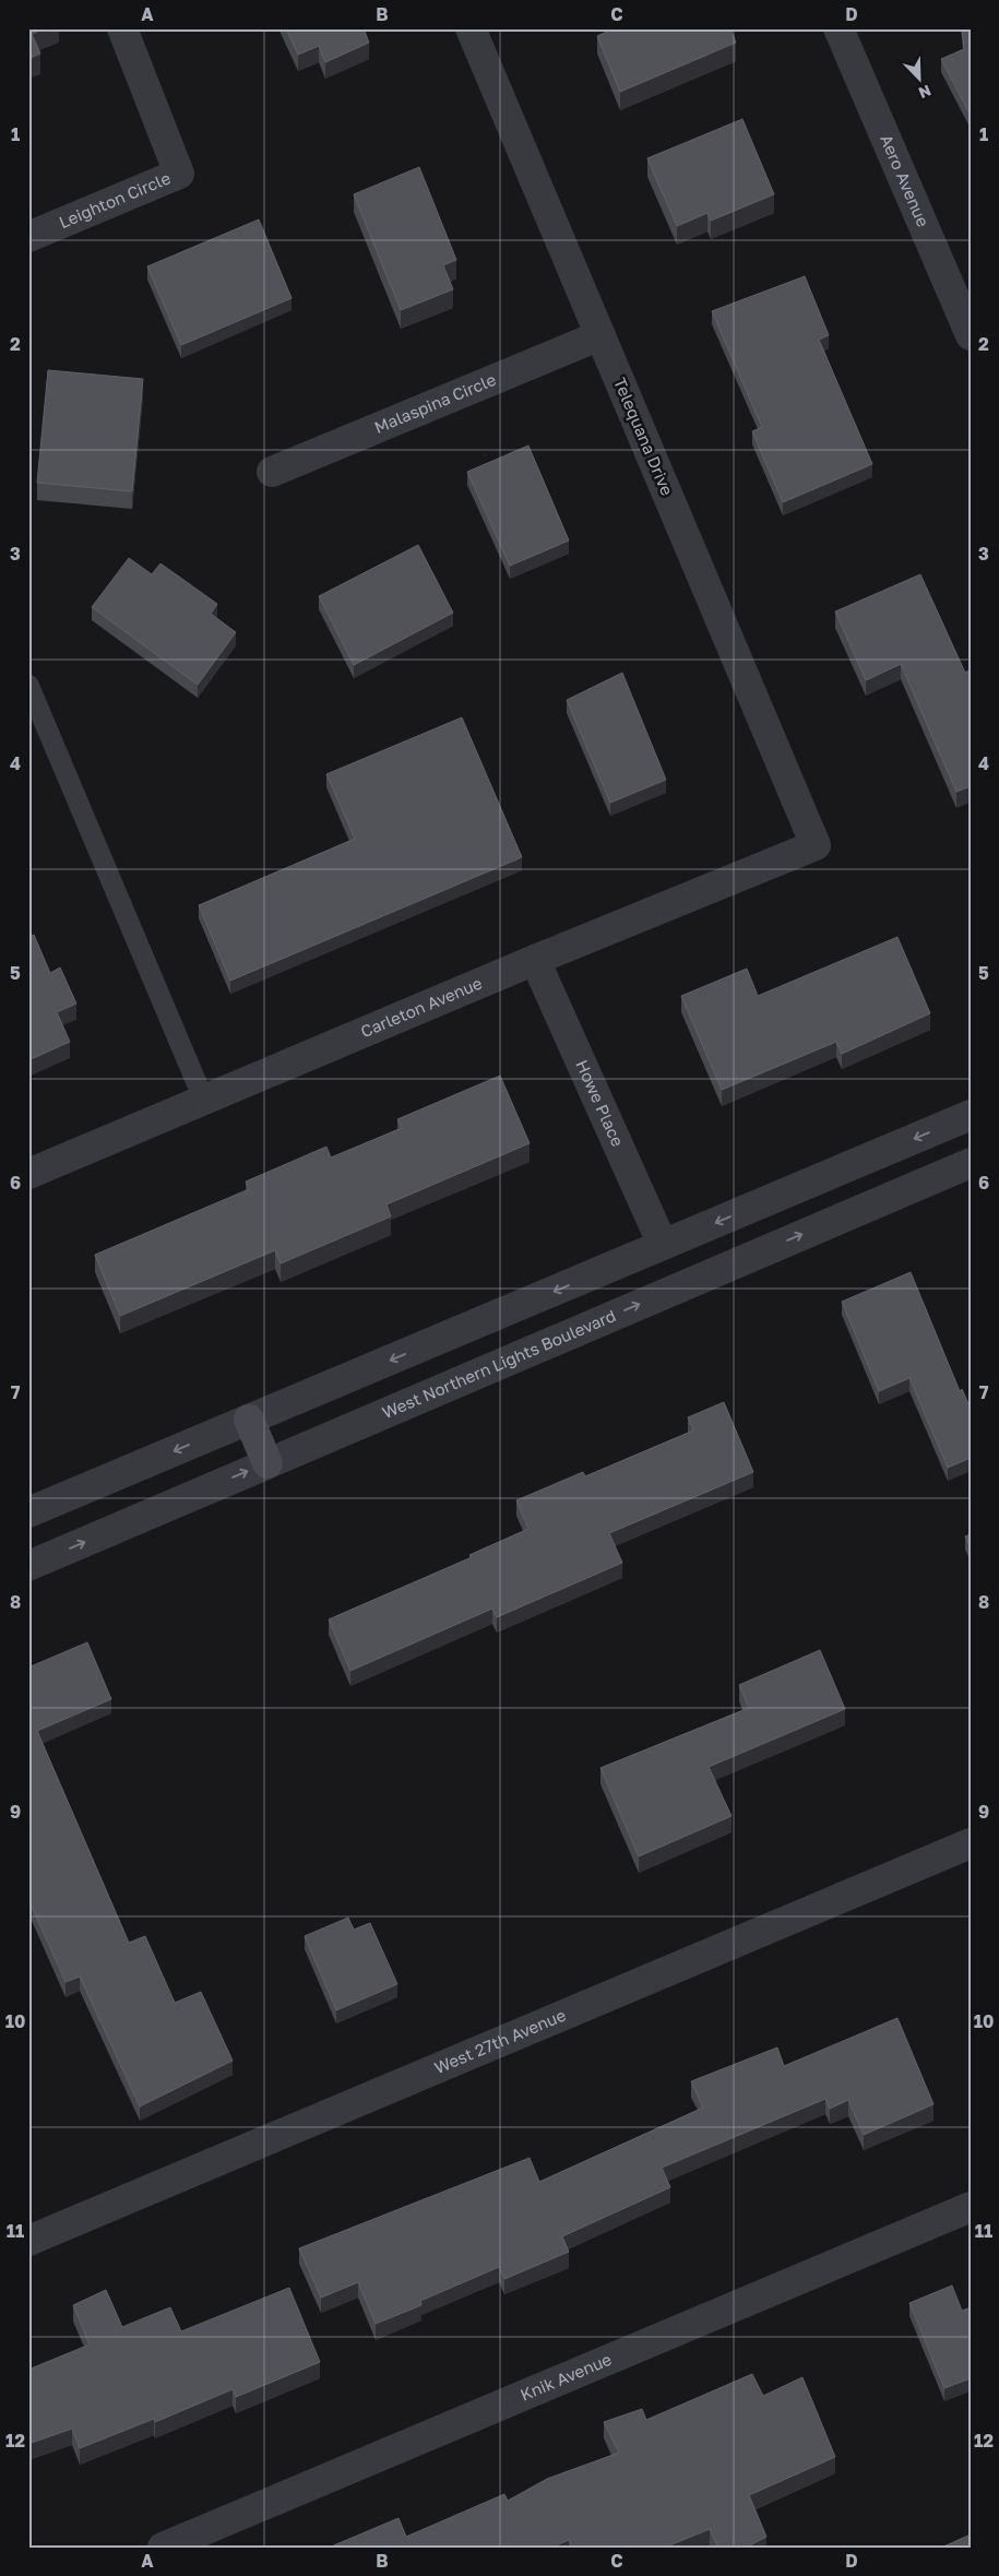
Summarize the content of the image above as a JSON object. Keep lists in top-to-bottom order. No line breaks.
{"streets":{"street":["Aero Avenue","Leighton Circle","Malaspina Circle","Telequana Drive","Carleton Avenue","Howe Place","West Northern Lights Boulevard","West 27th Avenue","Knik Avenue"]},"crossings":[["Malaspina Circle","Telequana Drive"],["Telequana Drive","Carleton Avenue"],["Carleton Avenue","Howe Place"]],"north":"bottom right","grid":{"columns":["A","B","C","D"],"rows":["1","2","3","4","5","6","7","8","9","10","11","12"]}}
